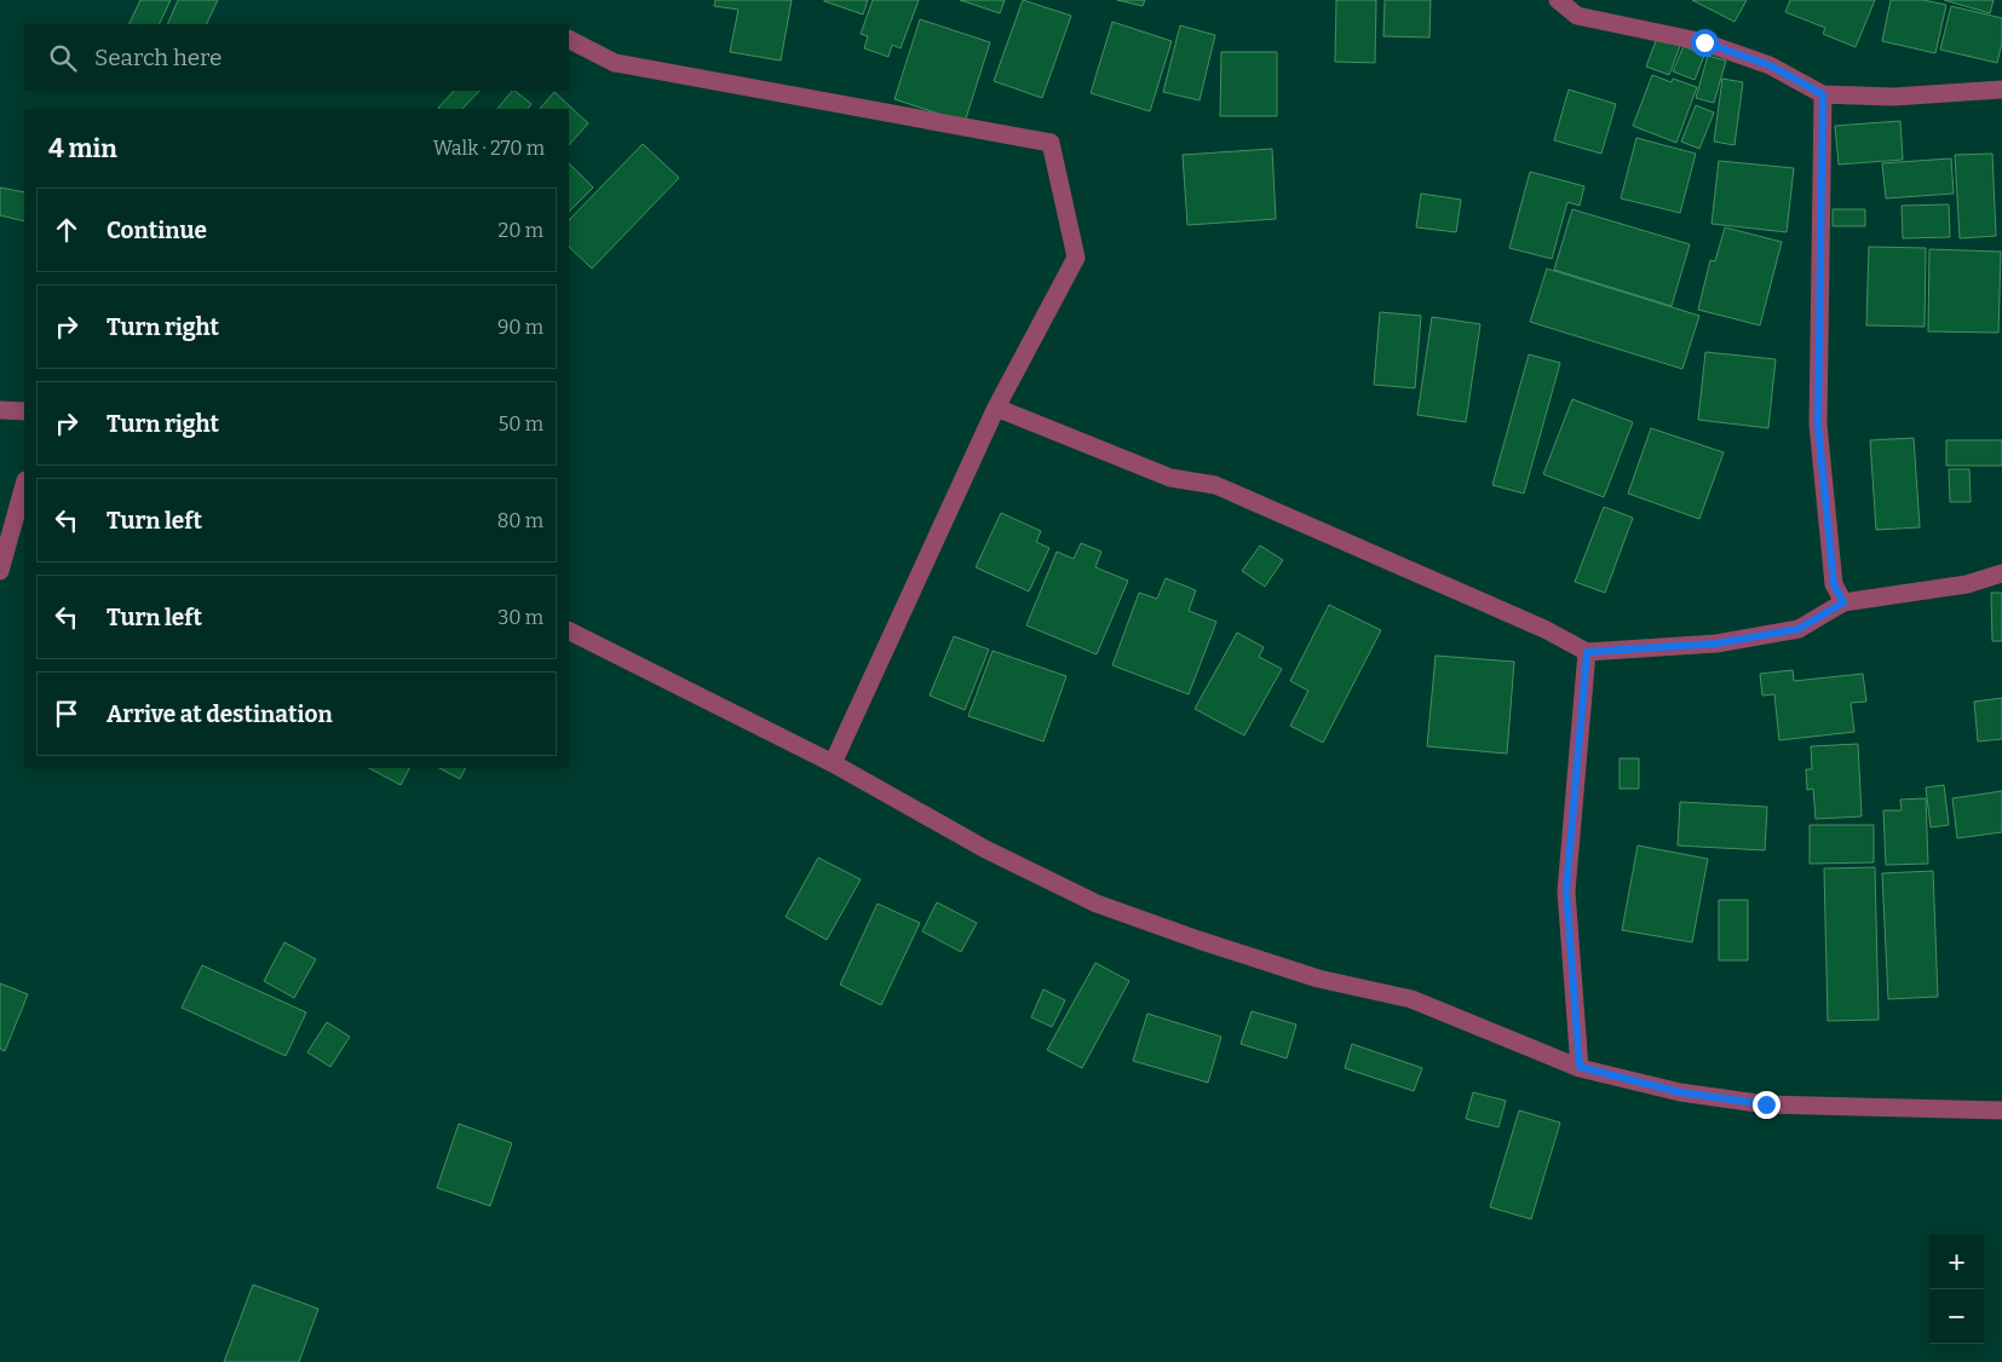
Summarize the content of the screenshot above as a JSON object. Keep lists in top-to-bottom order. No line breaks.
{"page":{"search":"Search here","heading":["4 min","Walk · 270 m"],"list":[["Continue","20 m"],["Turn right","90 m"],["Turn right","50 m"],["Turn left","80 m"],["Turn left","30 m"],"Arrive at destination"],"map_buttons":["+","−"]}}
